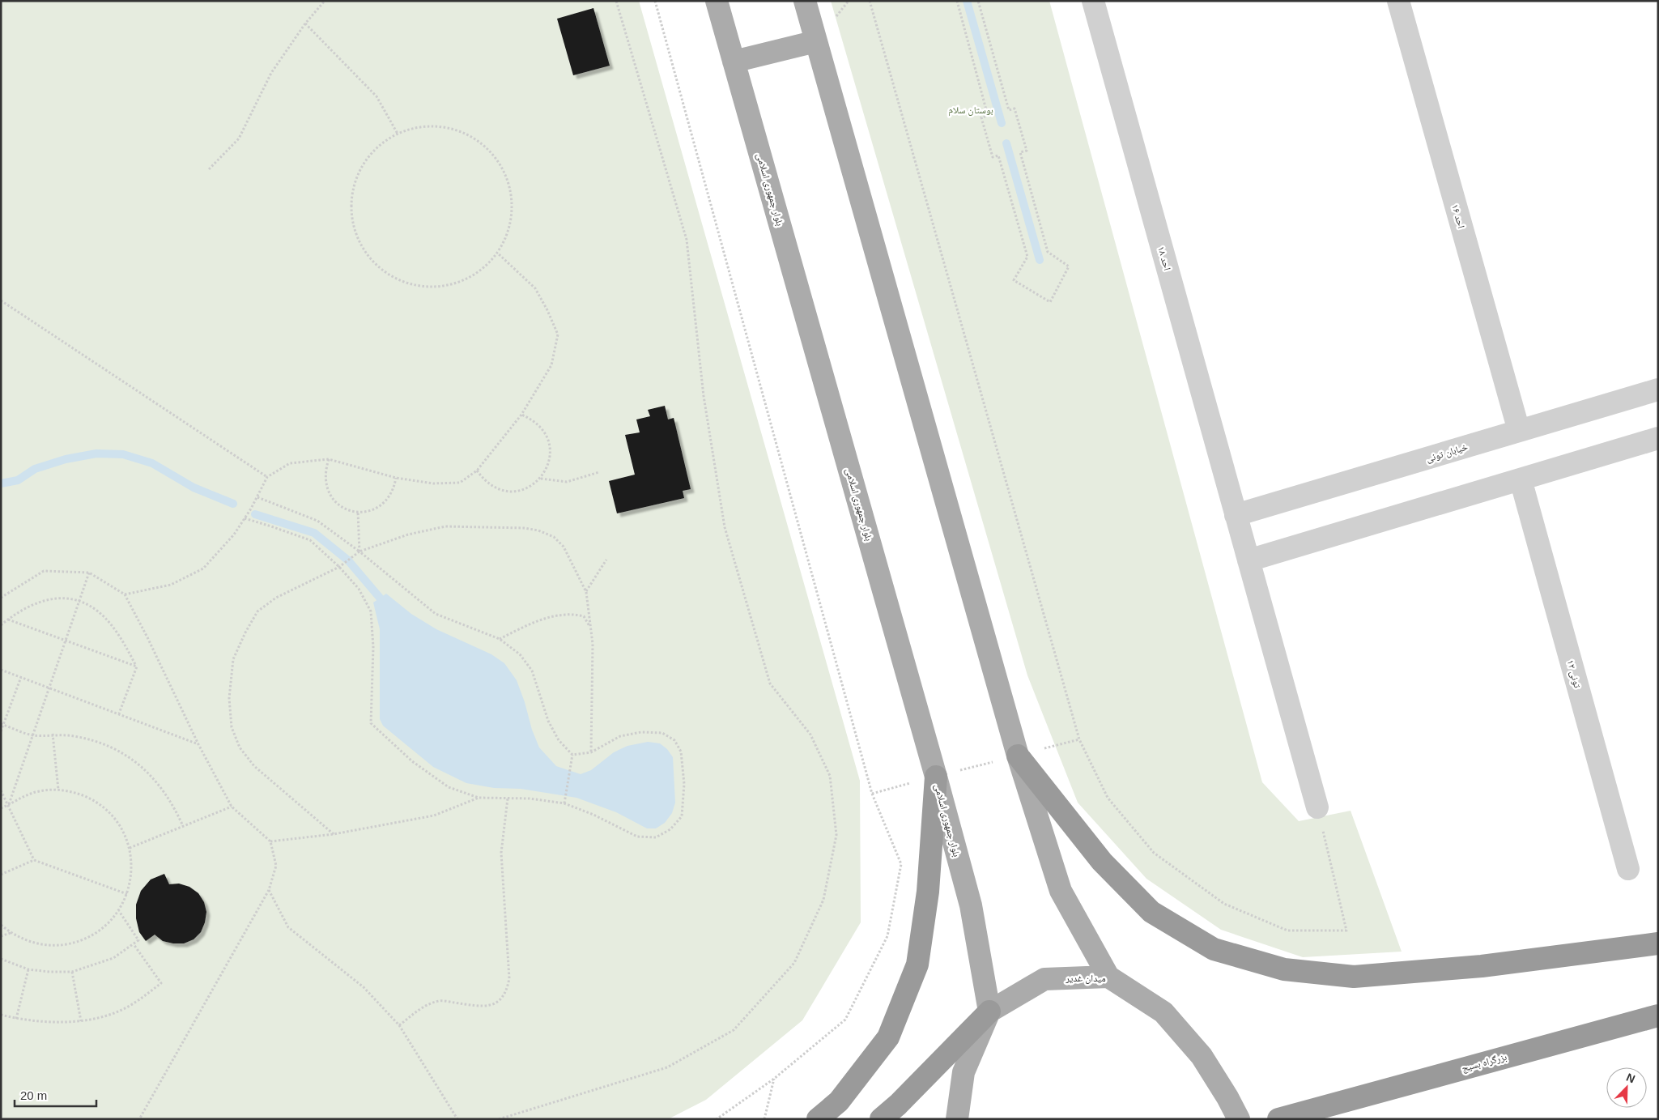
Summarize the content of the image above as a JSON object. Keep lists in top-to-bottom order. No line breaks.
{"streets":{"highway":["بزرگراه بسیج"],"main road":["بلوار جمهوری اسلامی","میدان غدیر"],"street":["احد ۱۶","احد ۱۸","خیابان تونی","تونی ۱۲"]},"crossings":[["بلوار جمهوری اسلامی","میدان غدیر"],["احد ۱۶","خیابان تونی"],["احد ۱۸","خیابان تونی"]],"parks":["بوستان سلام"],"scale_bar":"20 m","north":"top right"}
